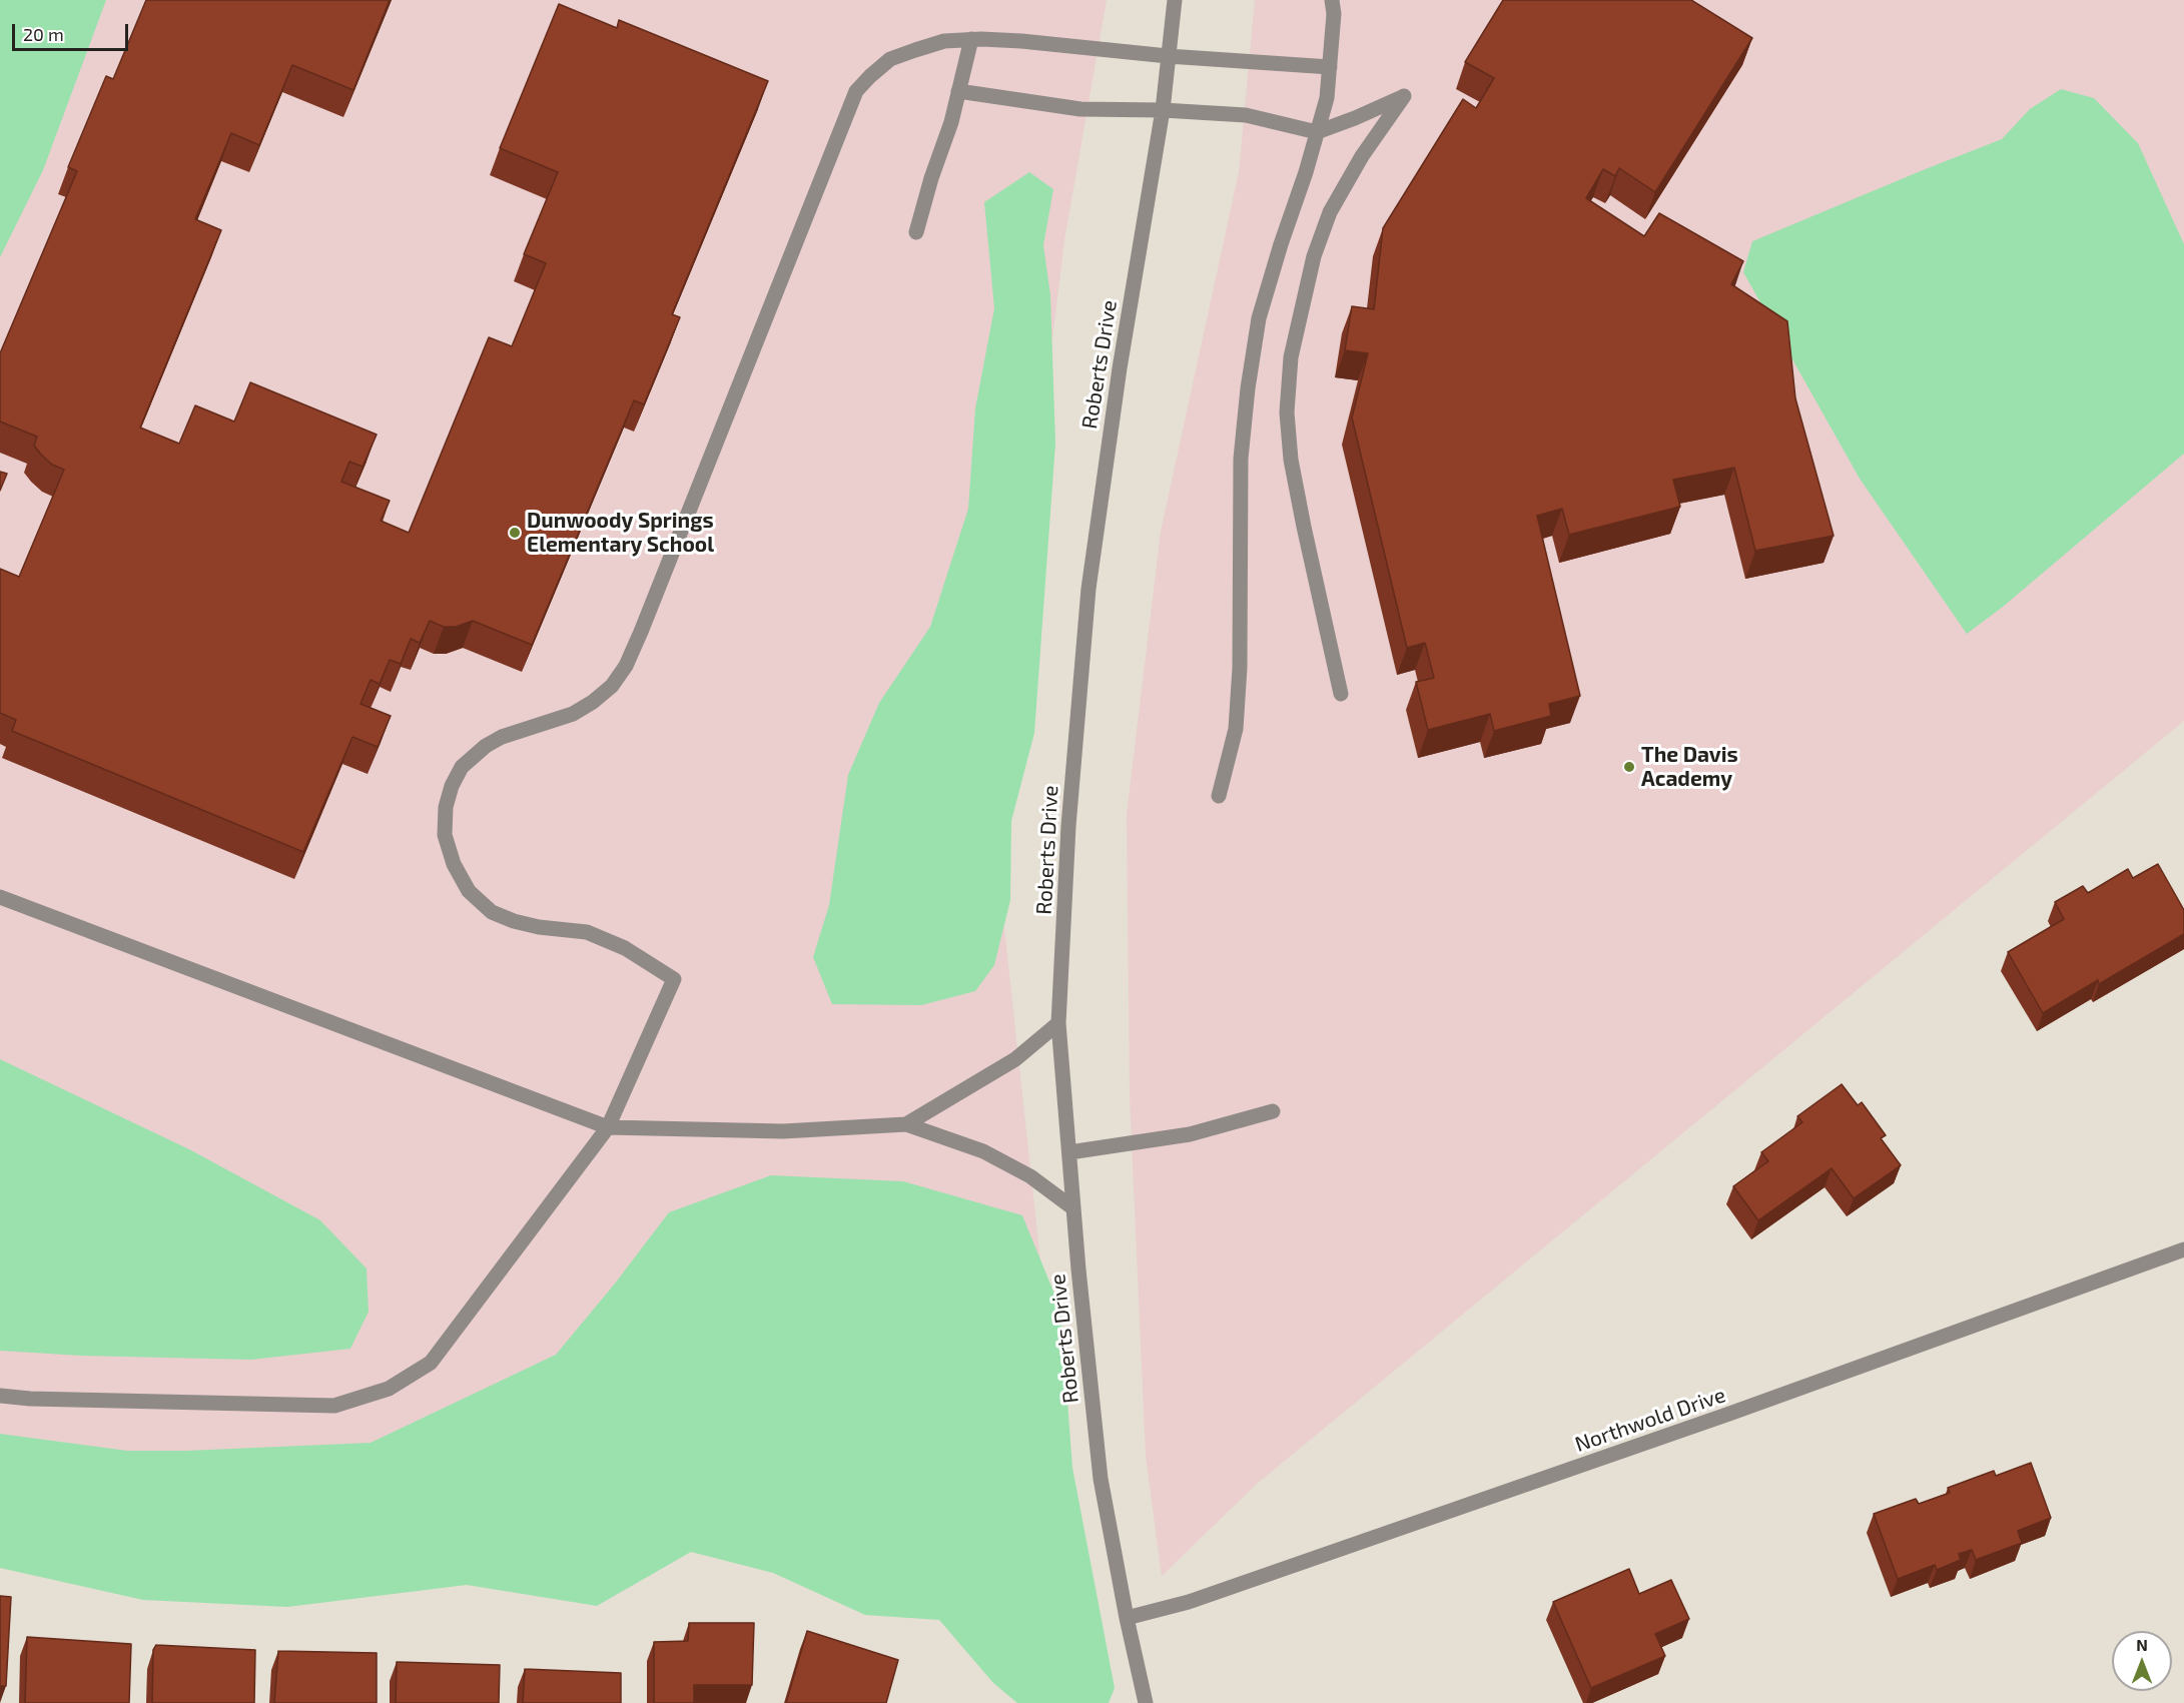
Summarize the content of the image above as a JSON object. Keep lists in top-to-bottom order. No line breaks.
{"streets":{"street":["Roberts Drive","Northwold Drive"]},"crossings":[["Roberts Drive","Northwold Drive"]],"places":["Dunwoody Springs Elementary School","The Davis Academy"],"scale_bar":"20 m","north":"top"}
